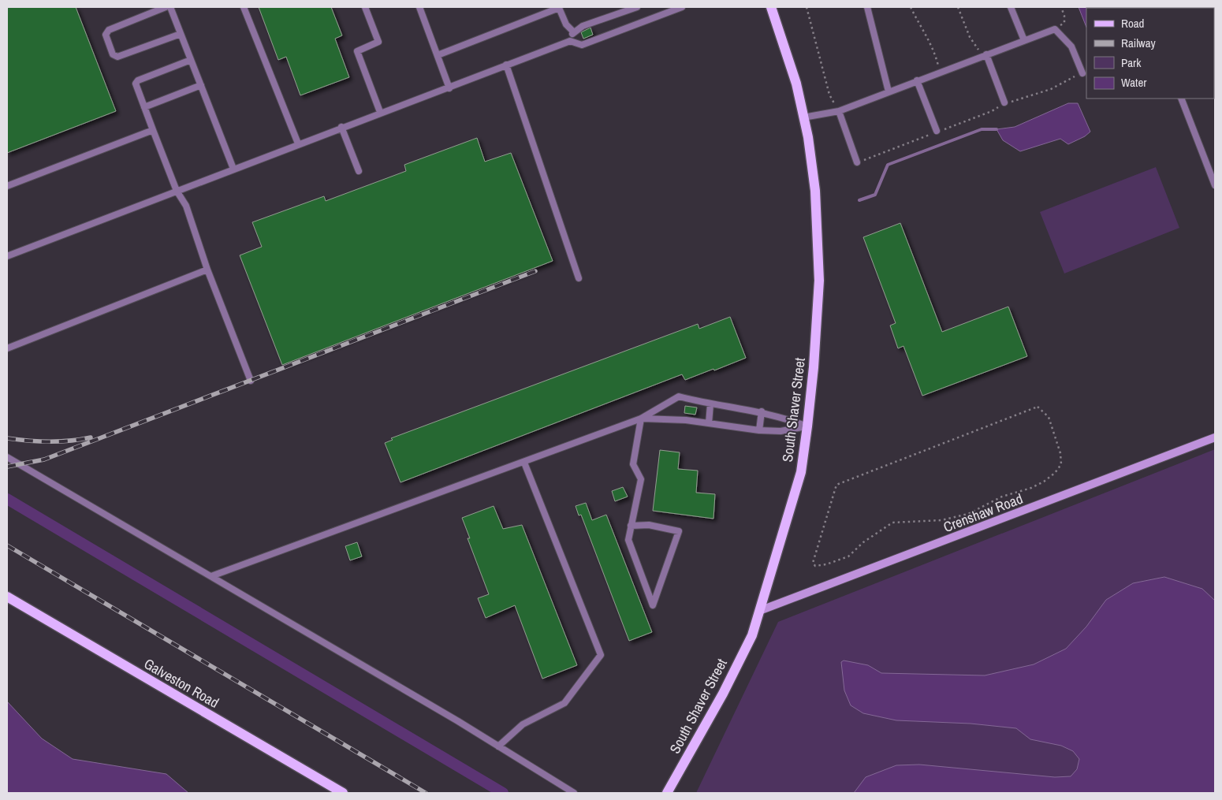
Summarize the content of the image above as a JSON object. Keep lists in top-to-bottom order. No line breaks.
{"streets":{"main road":["South Shaver Street","Crenshaw Road","Galveston Road"]},"crossings":[["South Shaver Street","Crenshaw Road"]],"legend":["Road","Railway","Park","Water"]}
